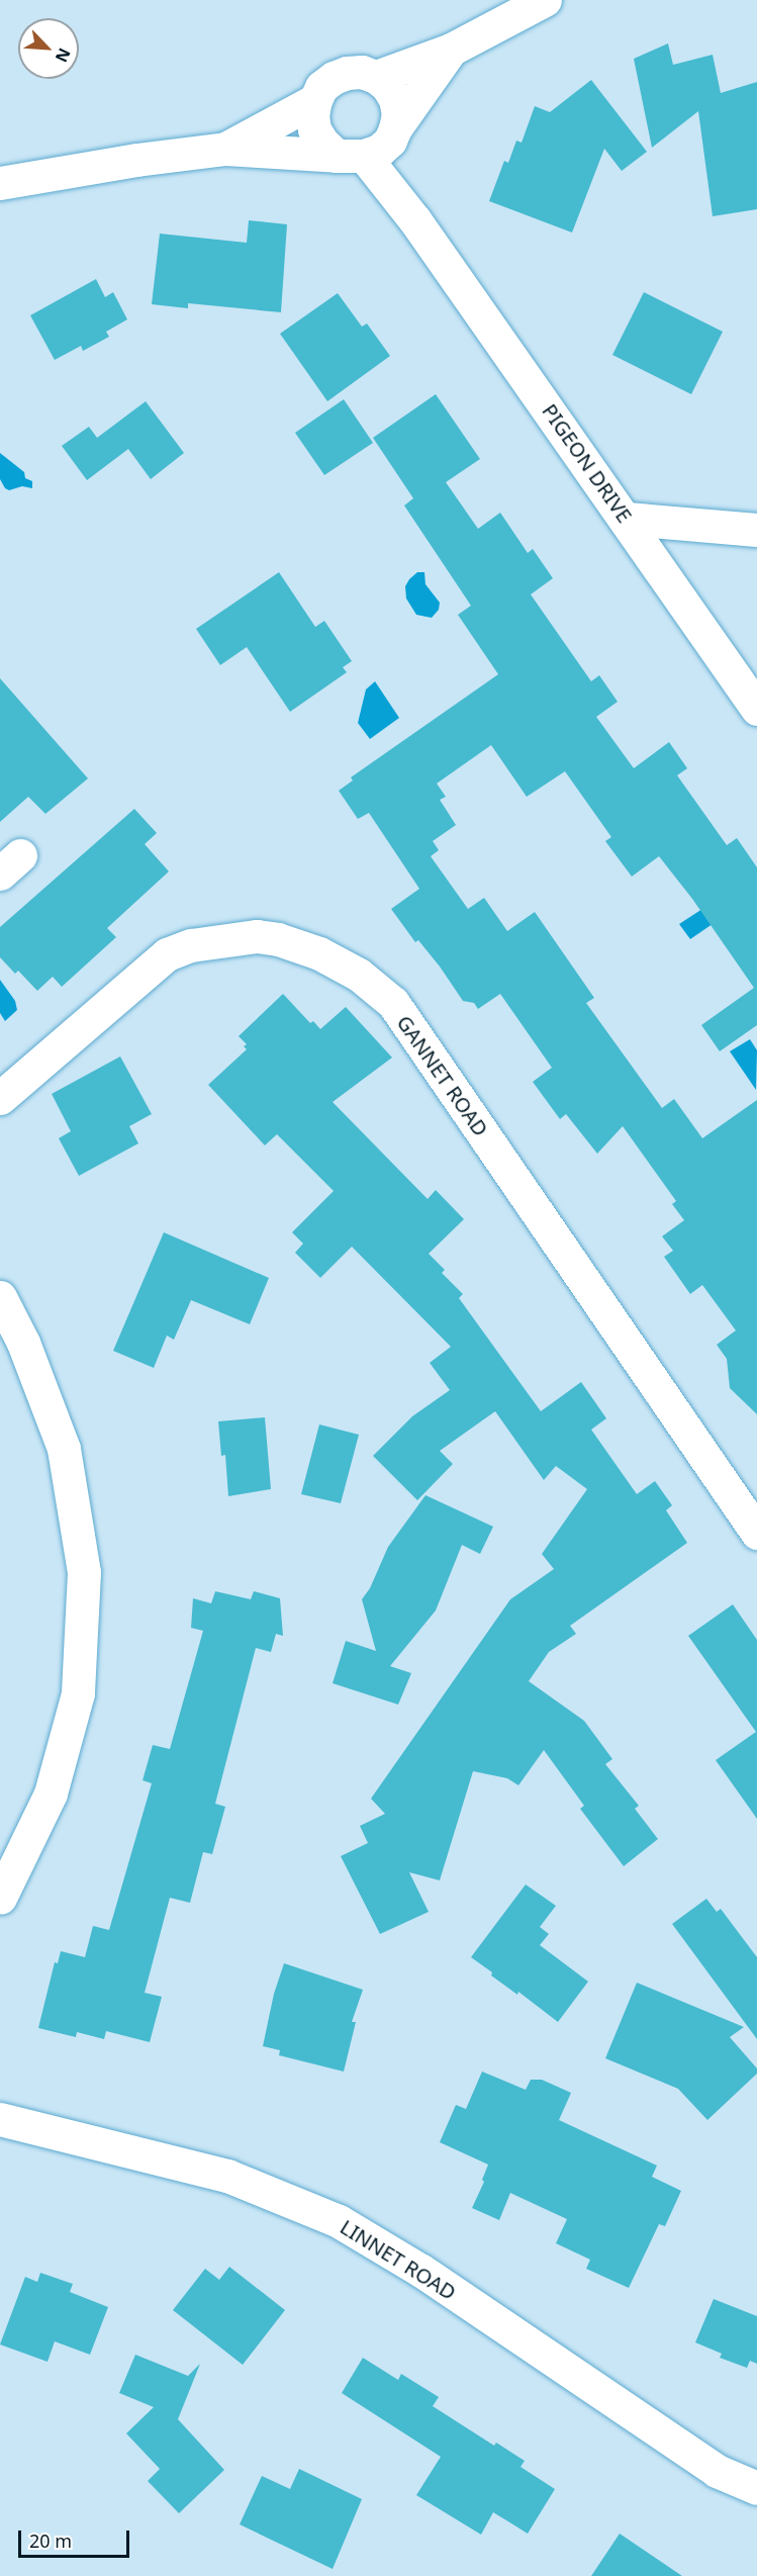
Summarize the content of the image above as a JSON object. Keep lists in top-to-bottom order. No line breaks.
{"streets":{"street":["PIGEON DRIVE","GANNET ROAD","LINNET ROAD"]},"scale_bar":"20 m","north":"bottom right"}
